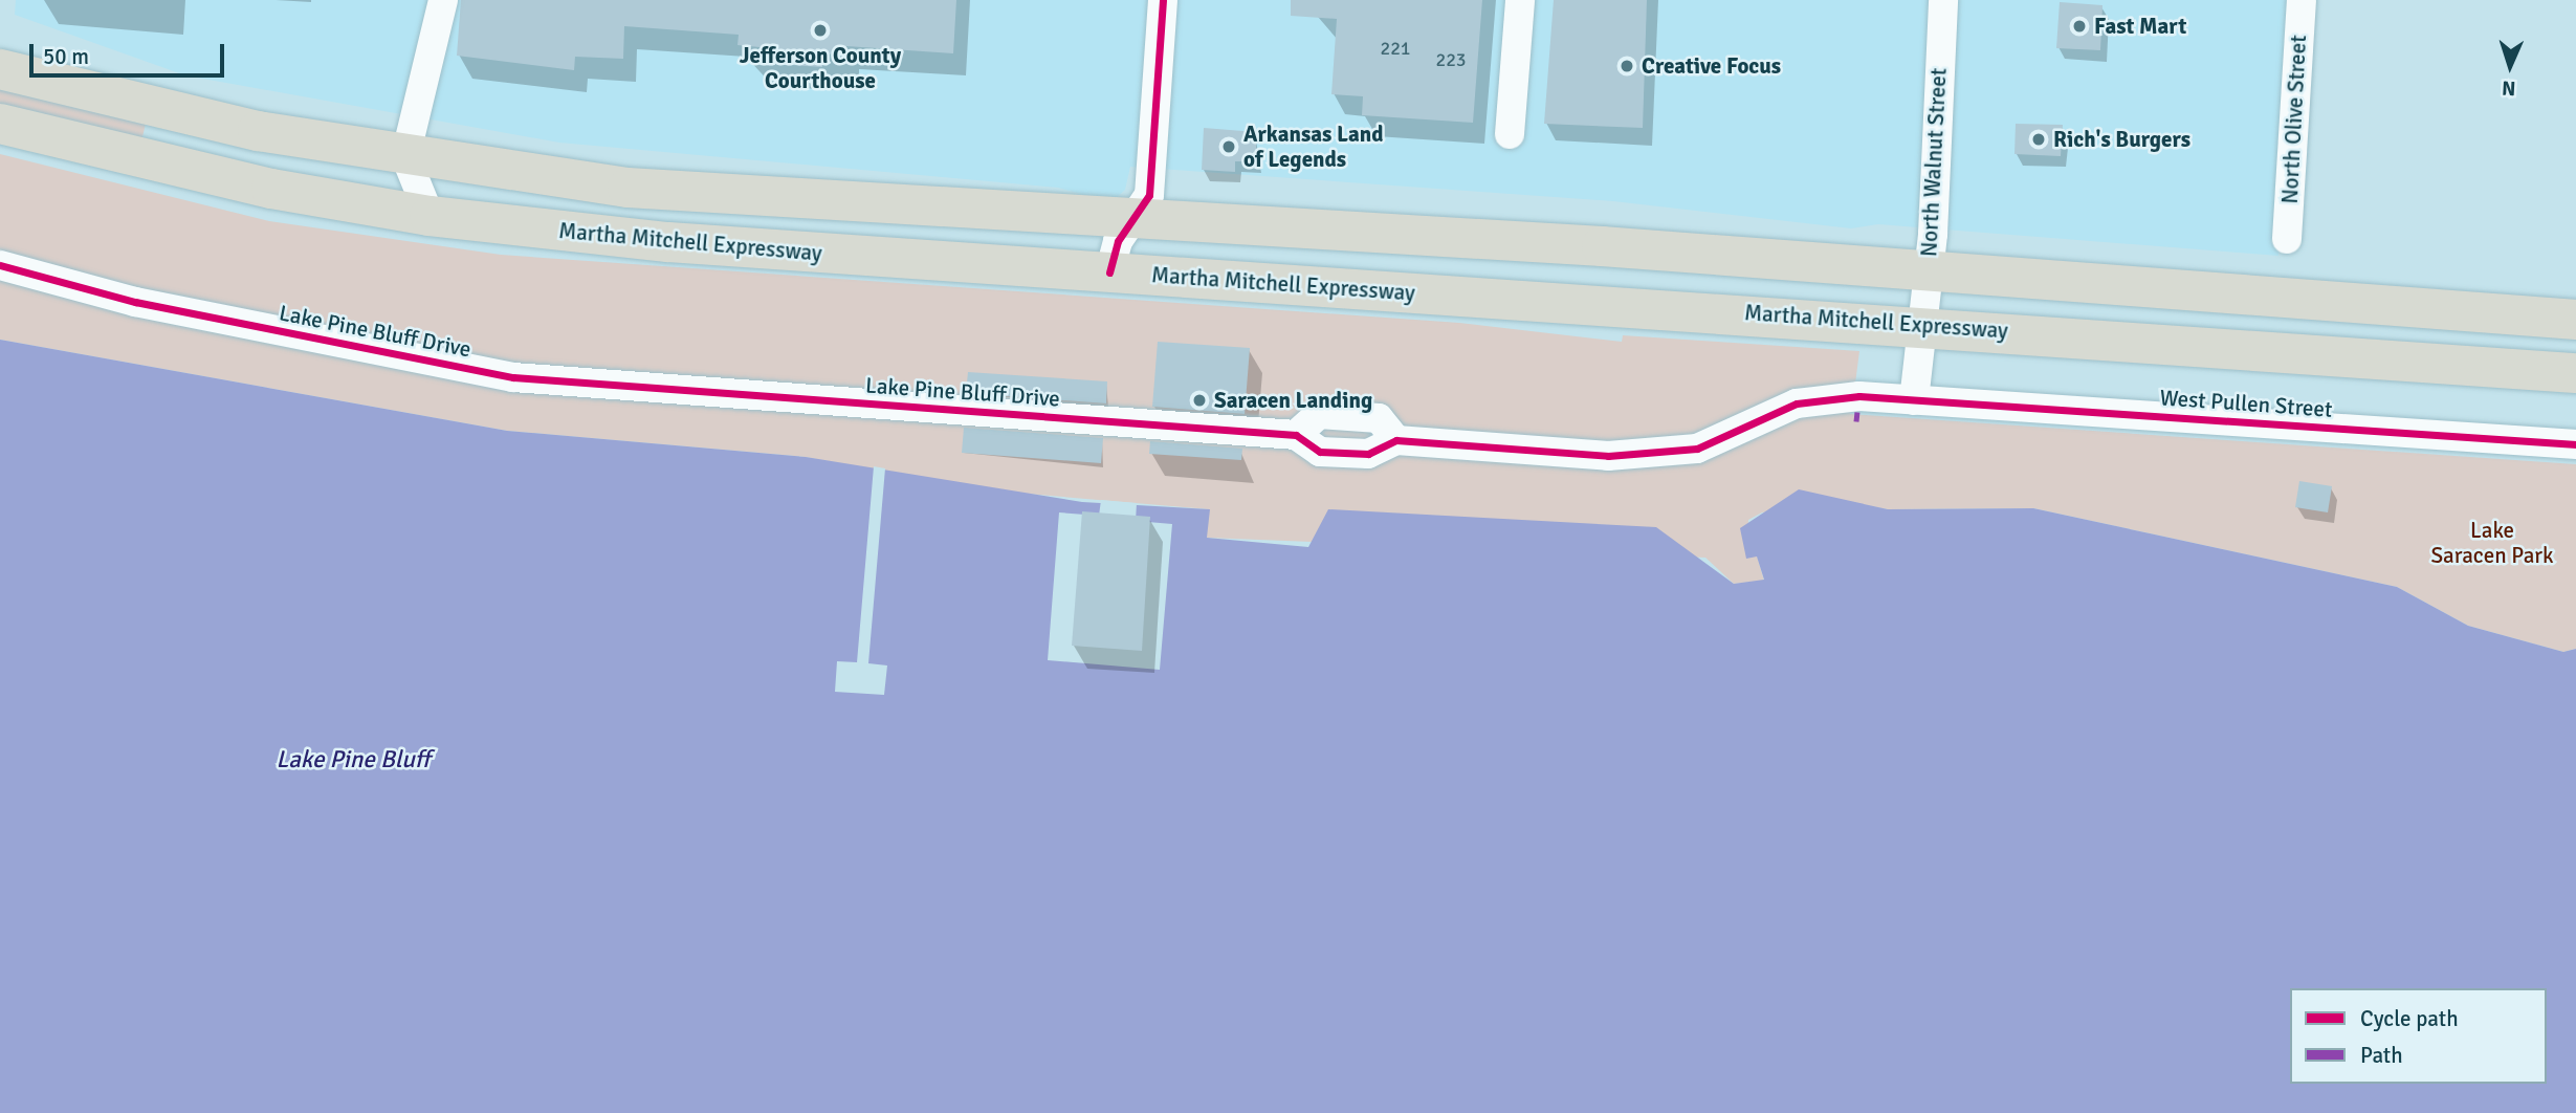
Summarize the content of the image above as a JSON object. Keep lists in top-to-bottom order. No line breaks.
{"streets":{"highway":["Martha Mitchell Expressway"],"street":["North Olive Street","North Walnut Street","Lake Pine Bluff Drive","West Pullen Street"]},"crossings":[["North Walnut Street","Martha Mitchell Expressway"],["Lake Pine Bluff Drive","West Pullen Street"]],"water":["Lake Pine Bluff"],"parks":["Lake Saracen Park"],"places":["Fast Mart","Jefferson County Courthouse","Creative Focus","Rich's Burgers","Arkansas Land of Legends","Saracen Landing"],"house_numbers":["221","223"],"legend":["Cycle path","Path"],"scale_bar":"50 m","north":"bottom"}
